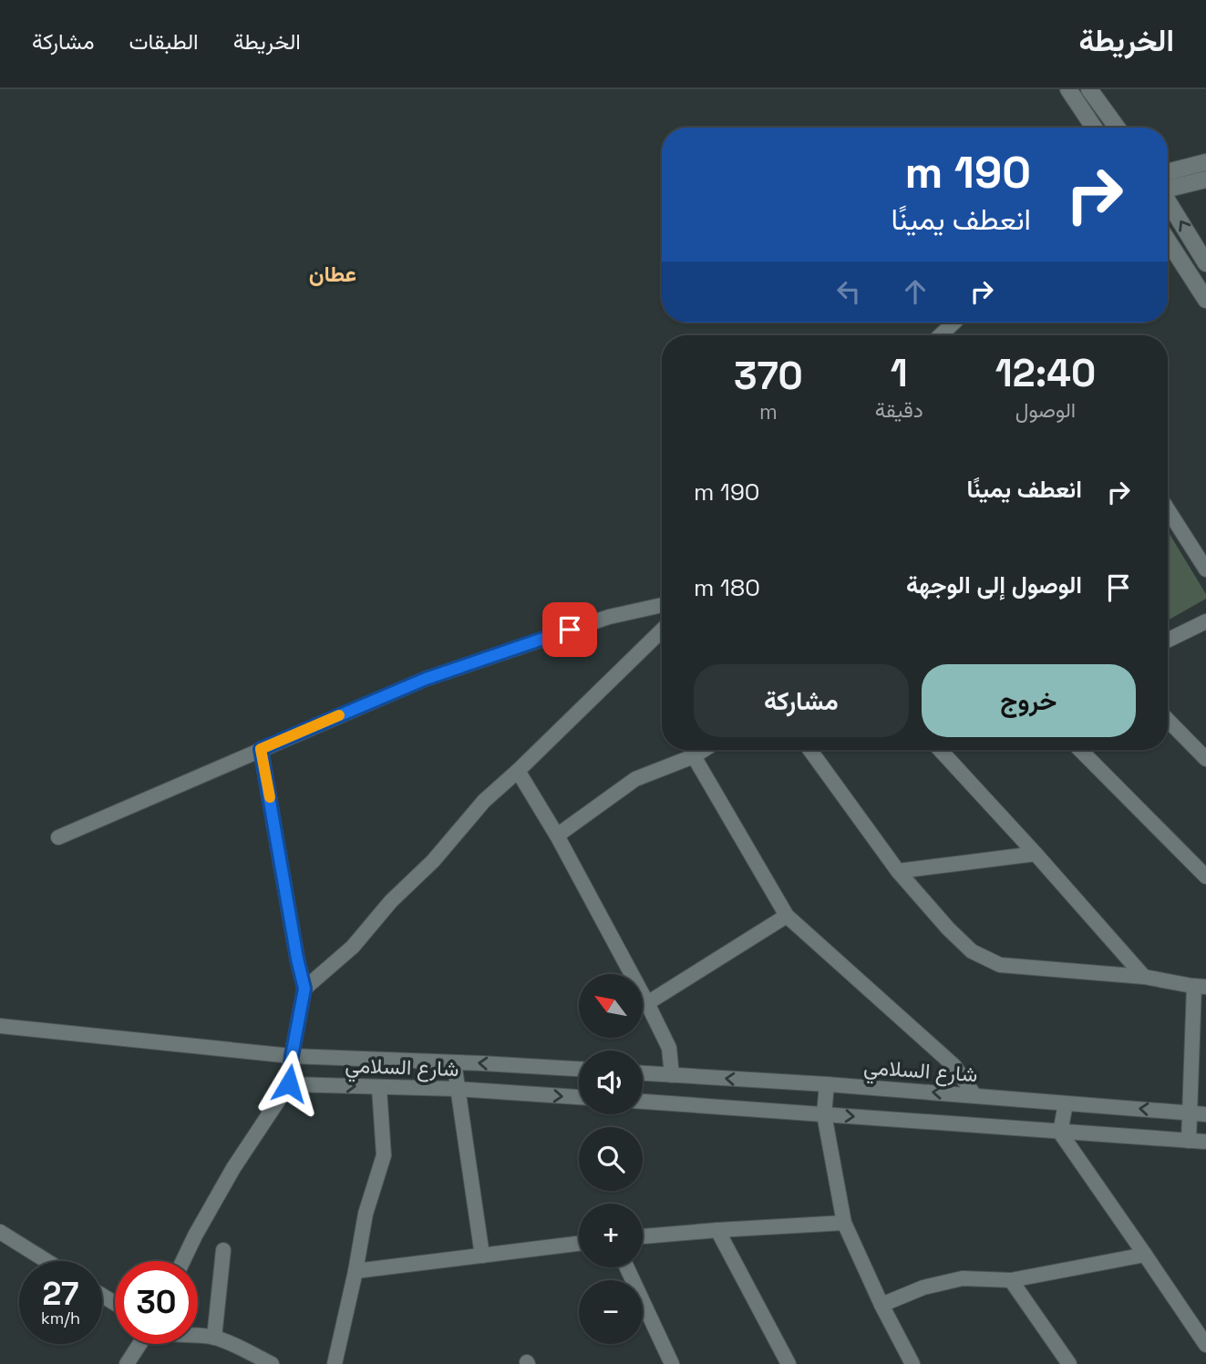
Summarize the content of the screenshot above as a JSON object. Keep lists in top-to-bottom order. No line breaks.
{"streets":{"street":["شارع السلامي"]},"districts":["عطان"],"north":"top left","page":{"header":"الخريطة","nav":["الخريطة","الطبقات","مشاركة"],"turn":["190 m","انعطف يمينًا"],"eta":["12:40","الوصول","1","دقيقة","370","m"],"list":[{"name":"انعطف يمينًا","value":"190 m"},{"name":"الوصول إلى الوجهة","value":"180 m"}],"buttons":["خروج","مشاركة"],"map_buttons":["+","−"],"speed":"27 km/h","limit":"30"}}
